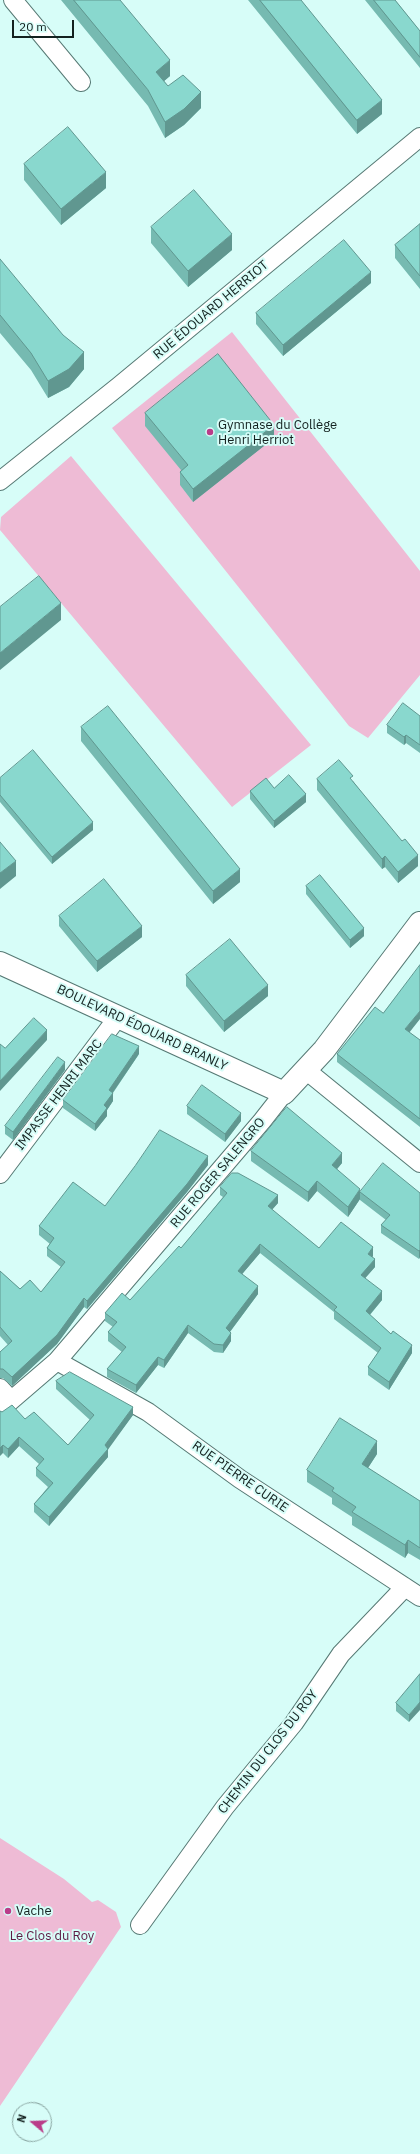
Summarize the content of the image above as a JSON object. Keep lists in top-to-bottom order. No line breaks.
{"streets":{"street":["RUE ÉDOUARD HERRIOT","BOULEVARD ÉDOUARD BRANLY","IMPASSE HENRI MARC","RUE ROGER SALENGRO","RUE PIERRE CURIE","CHEMIN DU CLOS DU ROY"]},"crossings":[["BOULEVARD ÉDOUARD BRANLY","IMPASSE HENRI MARC"],["BOULEVARD ÉDOUARD BRANLY","RUE ROGER SALENGRO"],["RUE ROGER SALENGRO","RUE PIERRE CURIE"],["RUE PIERRE CURIE","CHEMIN DU CLOS DU ROY"]],"parks":["Le Clos du Roy"],"places":["Gymnase du Collège Henri Herriot","Vache"],"scale_bar":"20 m","north":"left"}
